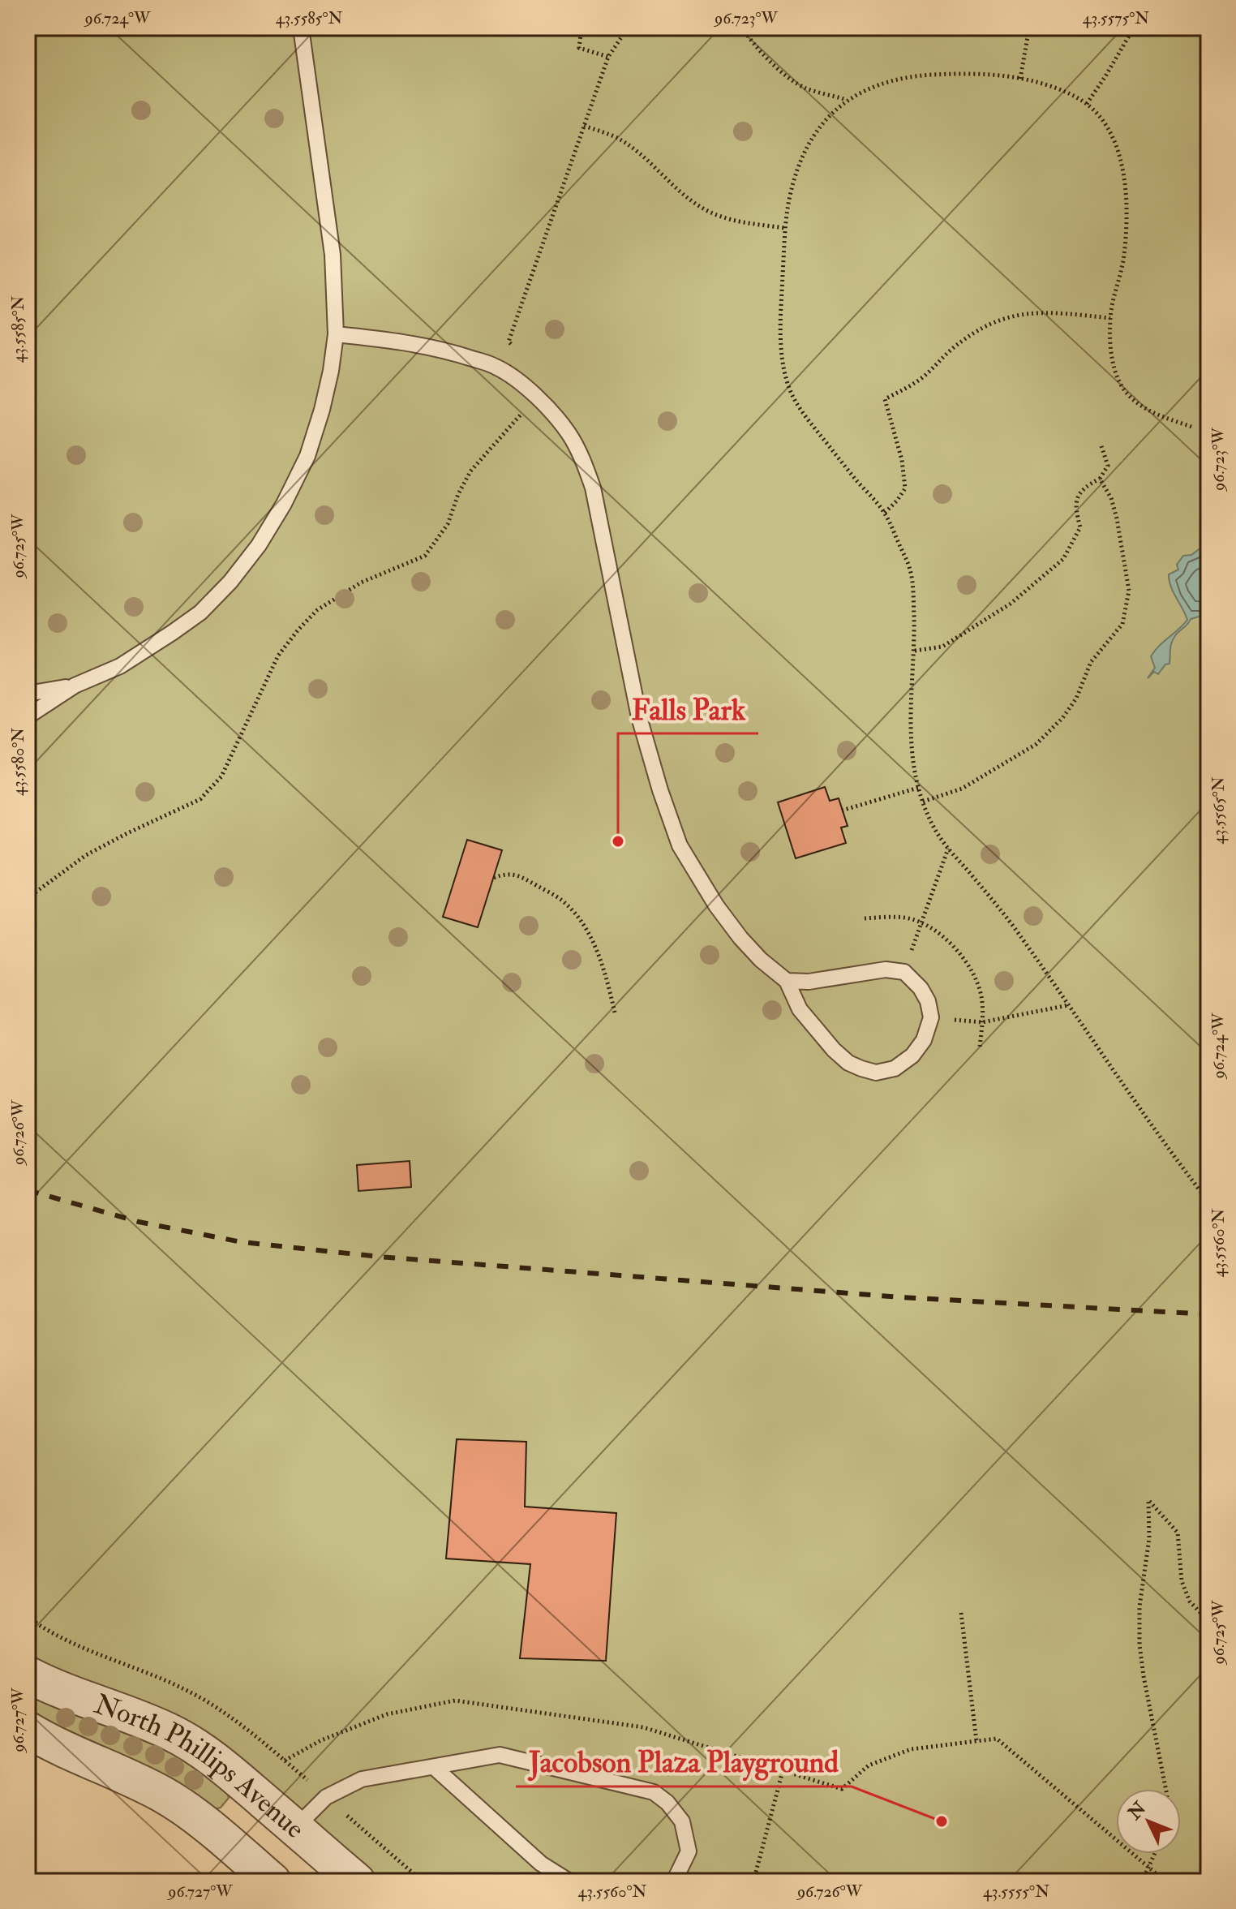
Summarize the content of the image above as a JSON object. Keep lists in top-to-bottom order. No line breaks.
{"streets":{"street":["North Phillips Avenue"]},"places":["Falls Park","Jacobson Plaza Playground"],"north":"top left","coordinates":["96.724°W","43.5585°N","96.723°W","43.5575°N","96.725°W","43.5580°N","43.5565°N","96.726°W","43.5560°N","96.727°W","43.5555°N"]}
